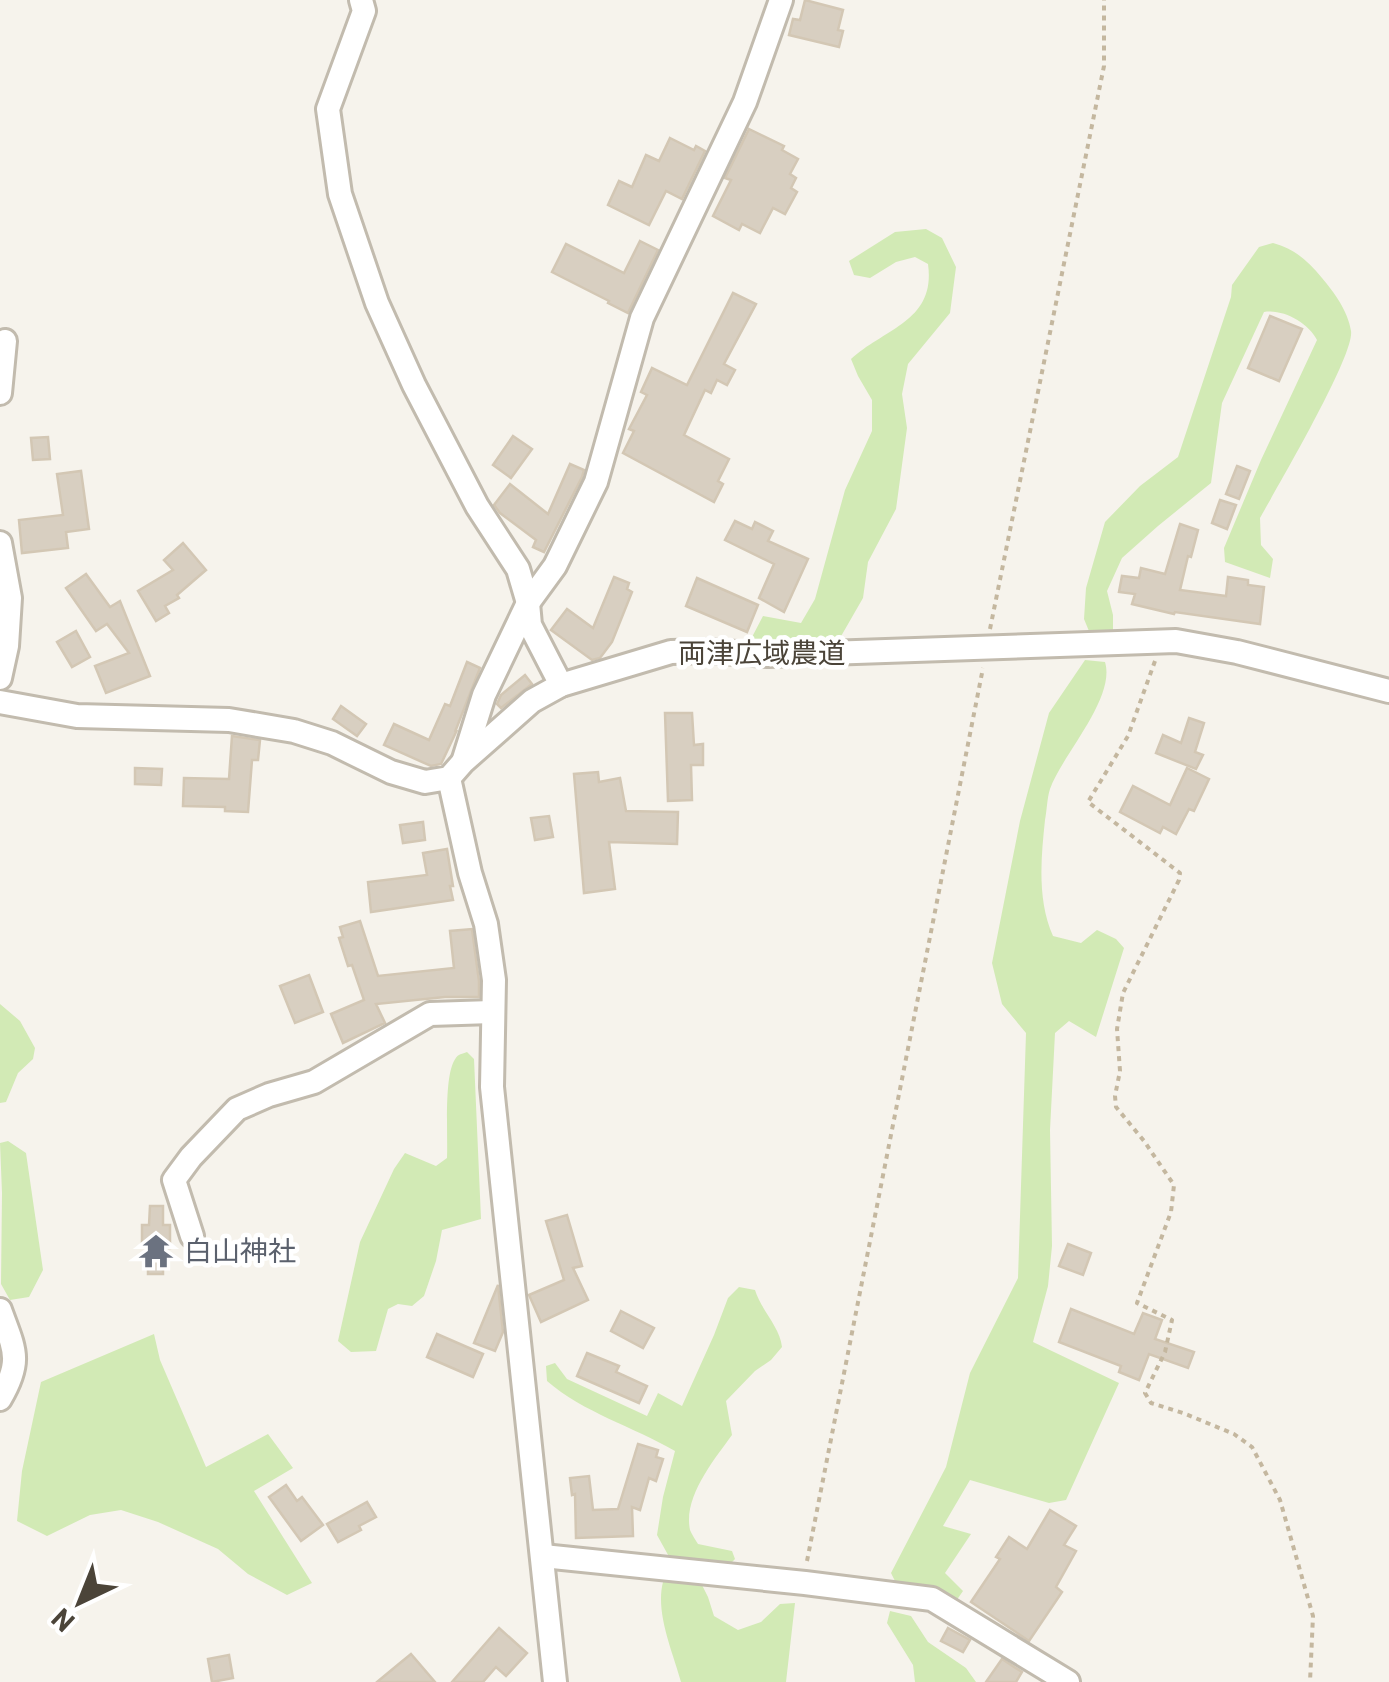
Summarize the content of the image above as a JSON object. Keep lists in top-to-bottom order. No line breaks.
{"streets":{"street":["両津広域農道"]},"places":{"temple":["白山神社"]},"north":"bottom left"}
